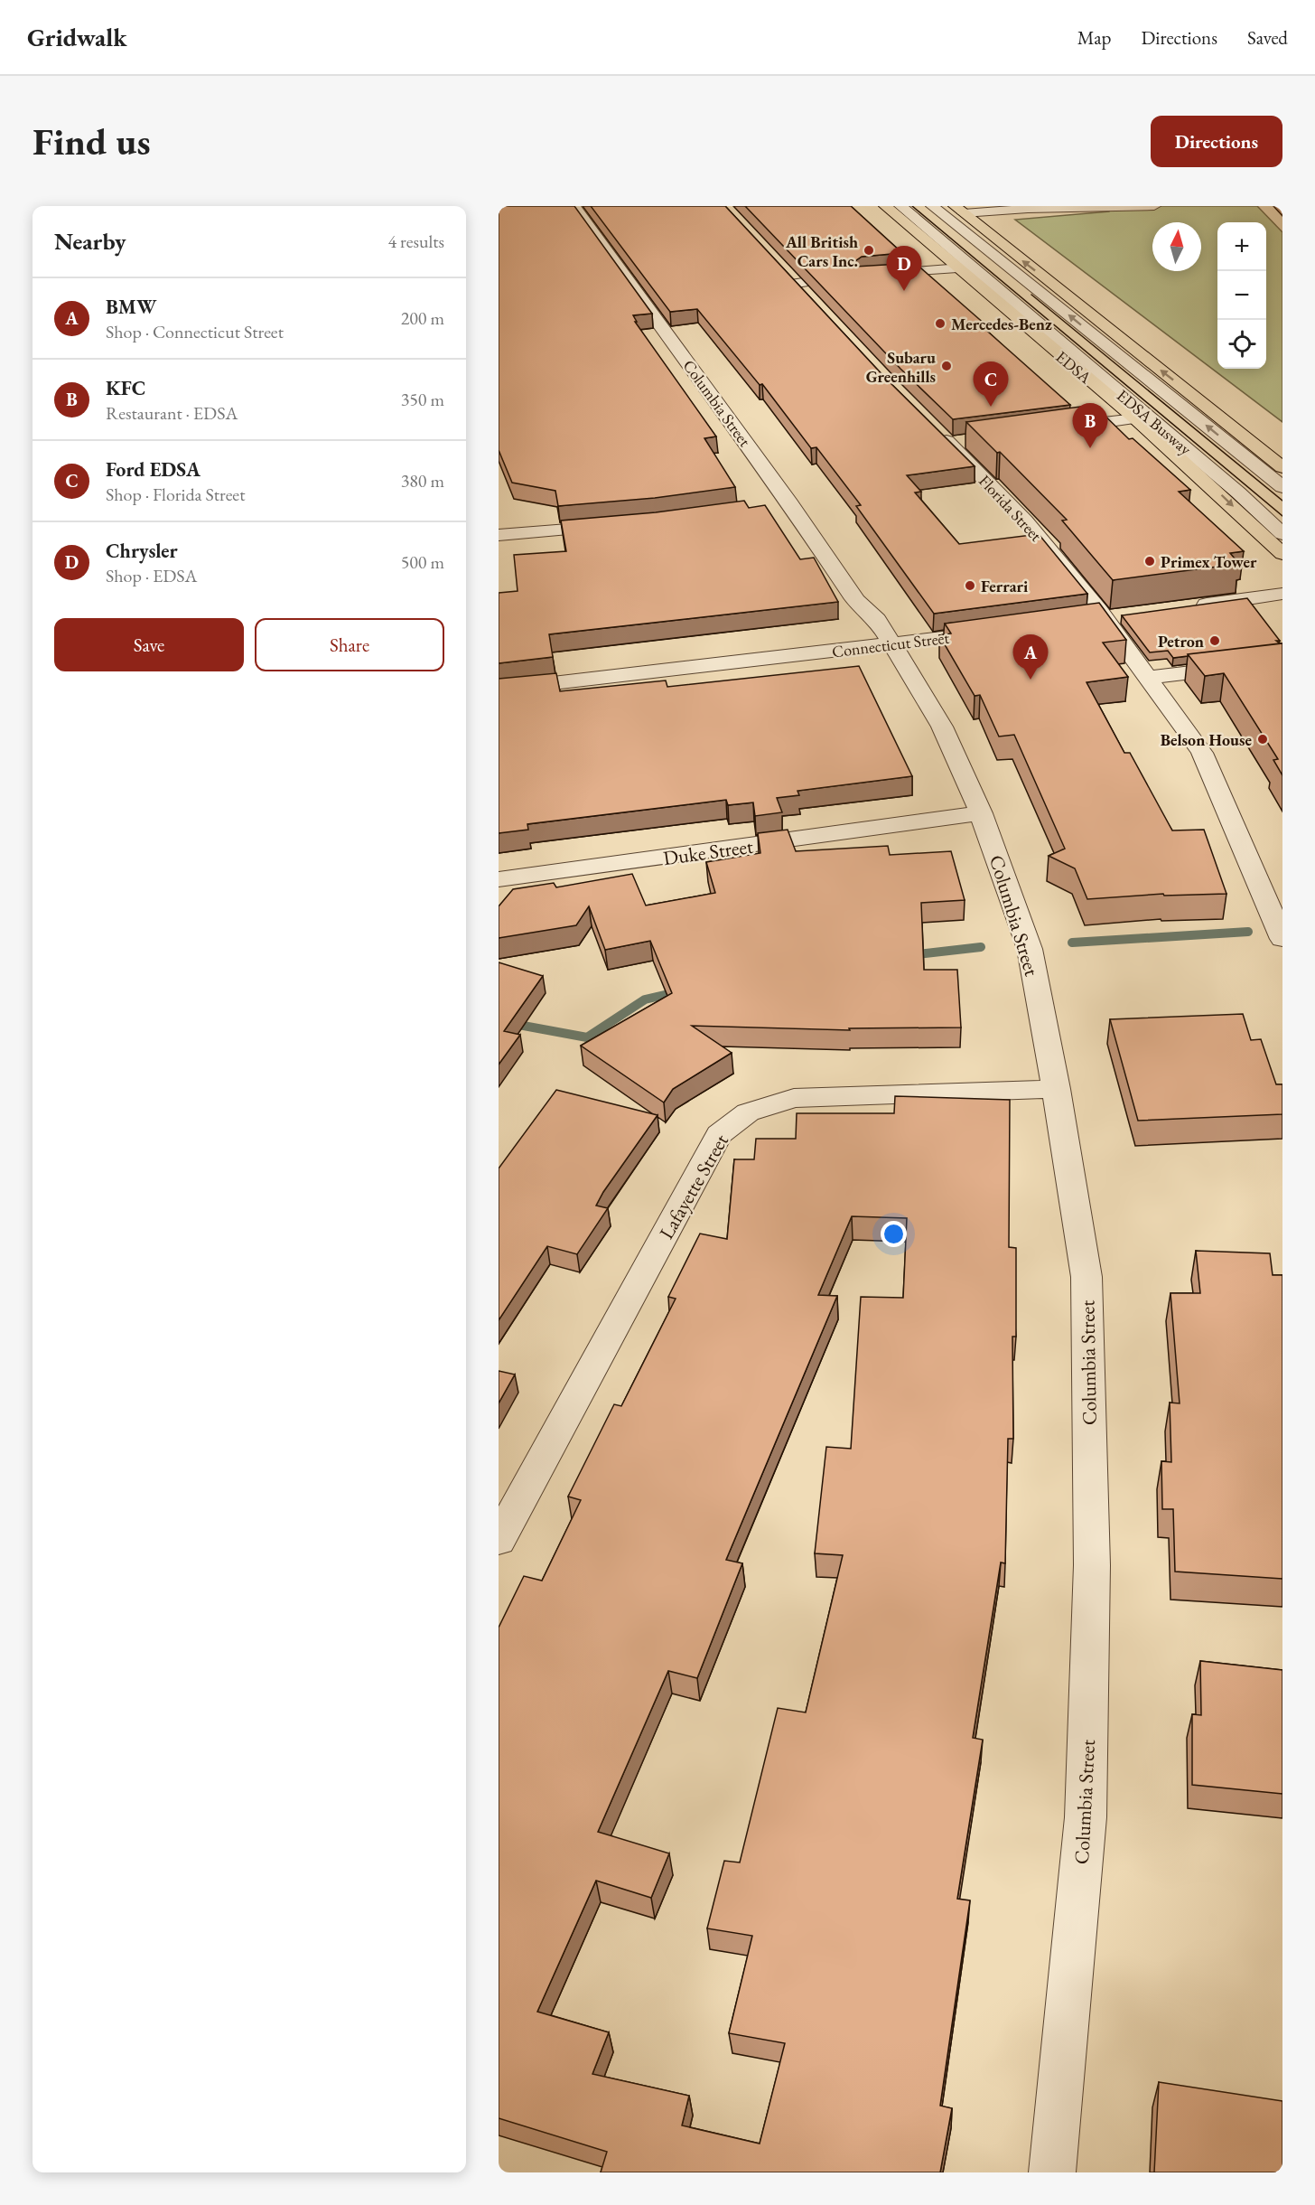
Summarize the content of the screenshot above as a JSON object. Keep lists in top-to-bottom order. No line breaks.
{"streets":{"highway":["EDSA"],"street":["Columbia Street","EDSA Busway","Florida Street","Connecticut Street","Duke Street","Lafayette Street"]},"crossings":[["Columbia Street","Connecticut Street"],["Columbia Street","Duke Street"],["Columbia Street","Lafayette Street"]],"places":["All British Cars Inc.","Mercedes-Benz","Subaru Greenhills","Primex Tower","Ferrari","Petron","Belson House"],"north":"top","page":{"header":"Gridwalk","nav":["Map","Directions","Saved"],"buttons":["Directions",["Save","Share"]],"title":"Find us","heading":["Nearby","4 results"],"map_buttons":["+","−"],"pins":["D","C","B","A"],"list":[{"mark":"A","name":"BMW","note":"Shop · Connecticut Street","value":"200 m"},{"mark":"B","name":"KFC","note":"Restaurant · EDSA","value":"350 m"},{"mark":"C","name":"Ford EDSA","note":"Shop · Florida Street","value":"380 m"},{"mark":"D","name":"Chrysler","note":"Shop · EDSA","value":"500 m"}]}}
